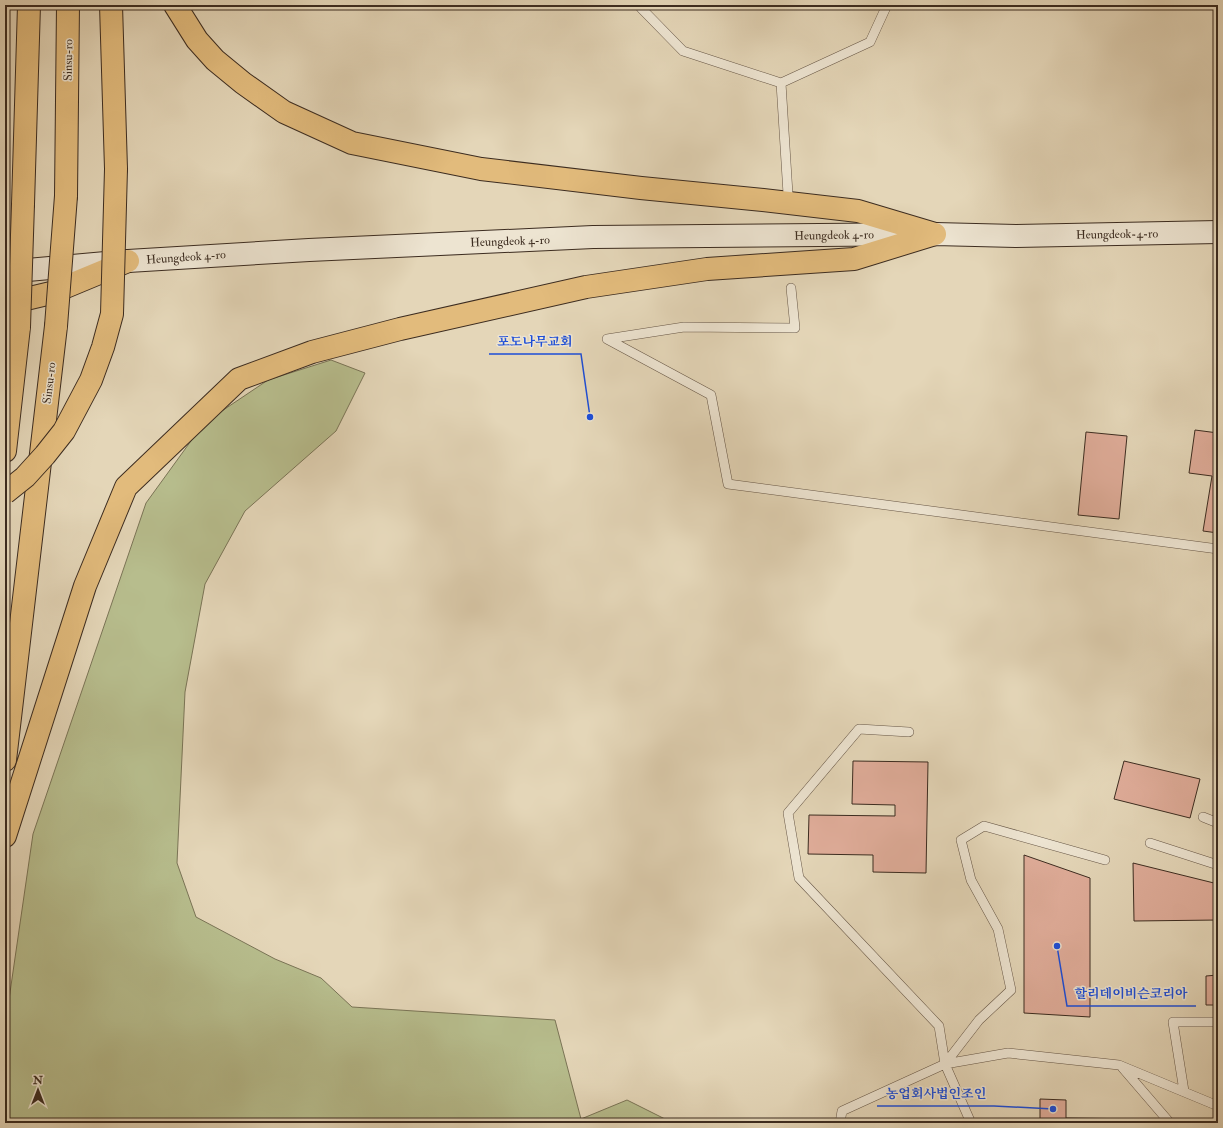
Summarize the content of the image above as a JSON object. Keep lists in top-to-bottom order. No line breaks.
{"streets":{"main road":["Sinsu-ro"],"street":["Heungdeok-4-ro","Heungdeok 4-ro"]},"crossings":[["Heungdeok-4-ro","Heungdeok 4-ro"]],"places":["포도나무교회","할리데이비슨코리아","농업회사법인조인"],"north":"top"}
